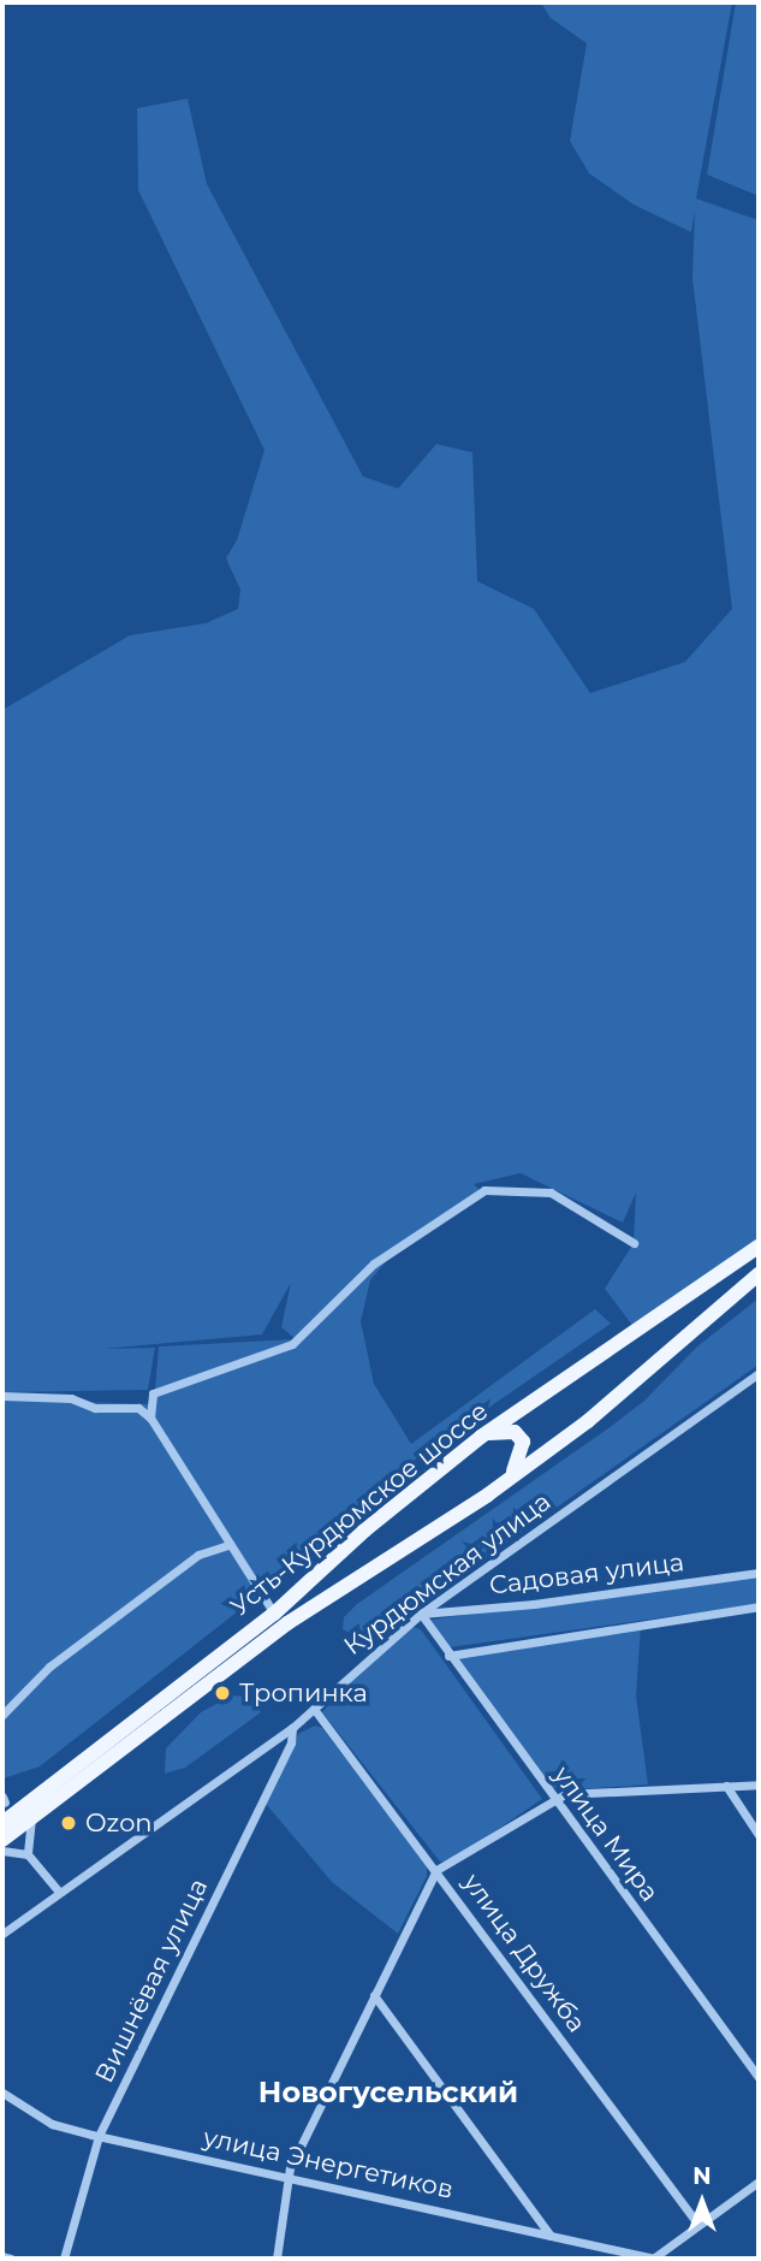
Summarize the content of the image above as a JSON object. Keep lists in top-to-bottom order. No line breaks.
{"streets":{"main road":["Усть-Курдюмское шоссе"],"street":["Курдюмская улица","Садовая улица","улица Мира","улица Дружба","Вишнёвая улица","улица Энергетиков"]},"crossings":[["Курдюмская улица","Садовая улица"],["Курдюмская улица","улица Мира"],["Курдюмская улица","улица Дружба"],["Курдюмская улица","Вишнёвая улица"],["Садовая улица","улица Мира"],["Вишнёвая улица","улица Энергетиков"]],"districts":["Новогусельский"],"places":["Тропинка","Ozon"],"north":"top"}
